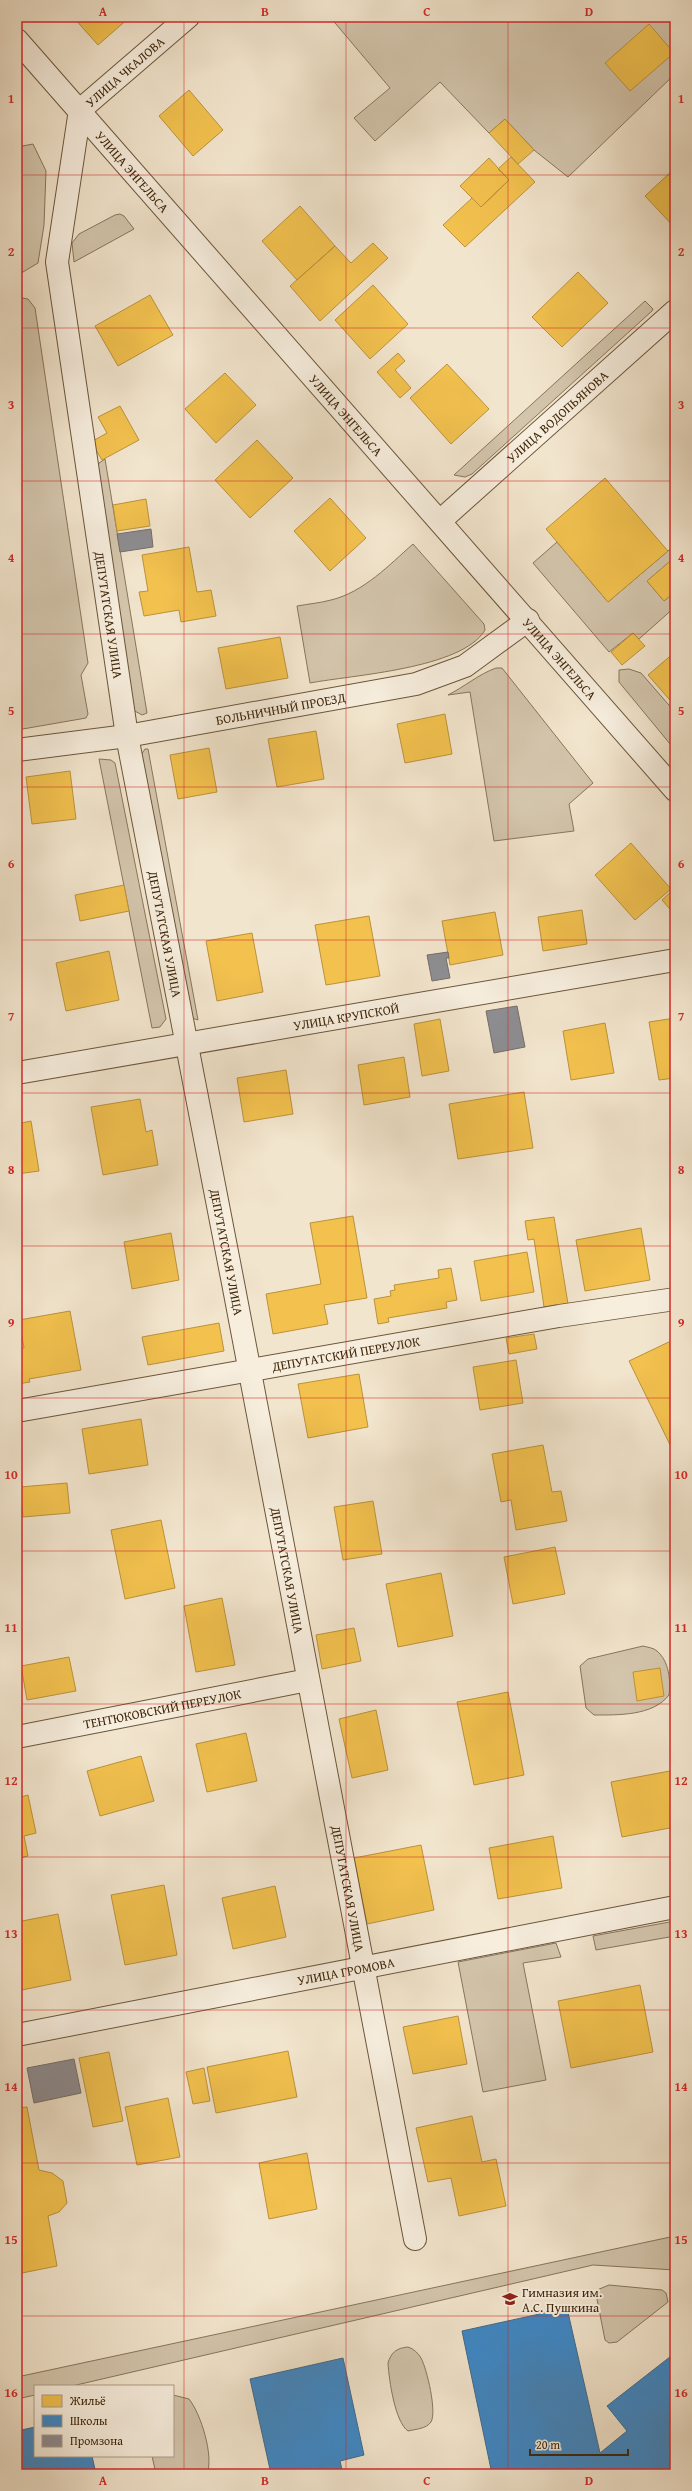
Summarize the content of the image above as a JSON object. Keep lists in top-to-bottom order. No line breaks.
{"streets":{"street":["УЛИЦА ЧКАЛОВА","УЛИЦА ЭНГЕЛЬСА","УЛИЦА ВОДОПЬЯНОВА","ДЕПУТАТСКАЯ УЛИЦА","БОЛЬНИЧНЫЙ ПРОЕЗД","УЛИЦА КРУПСКОЙ","ДЕПУТАТСКИЙ ПЕРЕУЛОК","ТЕНТЮКОВСКИЙ ПЕРЕУЛОК","УЛИЦА ГРОМОВА"]},"crossings":[["УЛИЦА ЧКАЛОВА","УЛИЦА ЭНГЕЛЬСА"],["УЛИЦА ЧКАЛОВА","ДЕПУТАТСКАЯ УЛИЦА"],["УЛИЦА ЭНГЕЛЬСА","УЛИЦА ВОДОПЬЯНОВА"],["УЛИЦА ЭНГЕЛЬСА","ДЕПУТАТСКАЯ УЛИЦА"],["УЛИЦА ЭНГЕЛЬСА","БОЛЬНИЧНЫЙ ПРОЕЗД"],["ДЕПУТАТСКАЯ УЛИЦА","БОЛЬНИЧНЫЙ ПРОЕЗД"],["ДЕПУТАТСКАЯ УЛИЦА","УЛИЦА КРУПСКОЙ"],["ДЕПУТАТСКАЯ УЛИЦА","ДЕПУТАТСКИЙ ПЕРЕУЛОК"],["ДЕПУТАТСКАЯ УЛИЦА","ТЕНТЮКОВСКИЙ ПЕРЕУЛОК"],["ДЕПУТАТСКАЯ УЛИЦА","УЛИЦА ГРОМОВА"]],"places":{"school or university":["Гимназия им. А.С. Пушкина"]},"legend":["Жильё","Школы","Промзона"],"scale_bar":"20 m","grid":{"columns":["A","B","C","D"],"rows":["1","2","3","4","5","6","7","8","9","10","11","12","13","14","15","16"]}}
